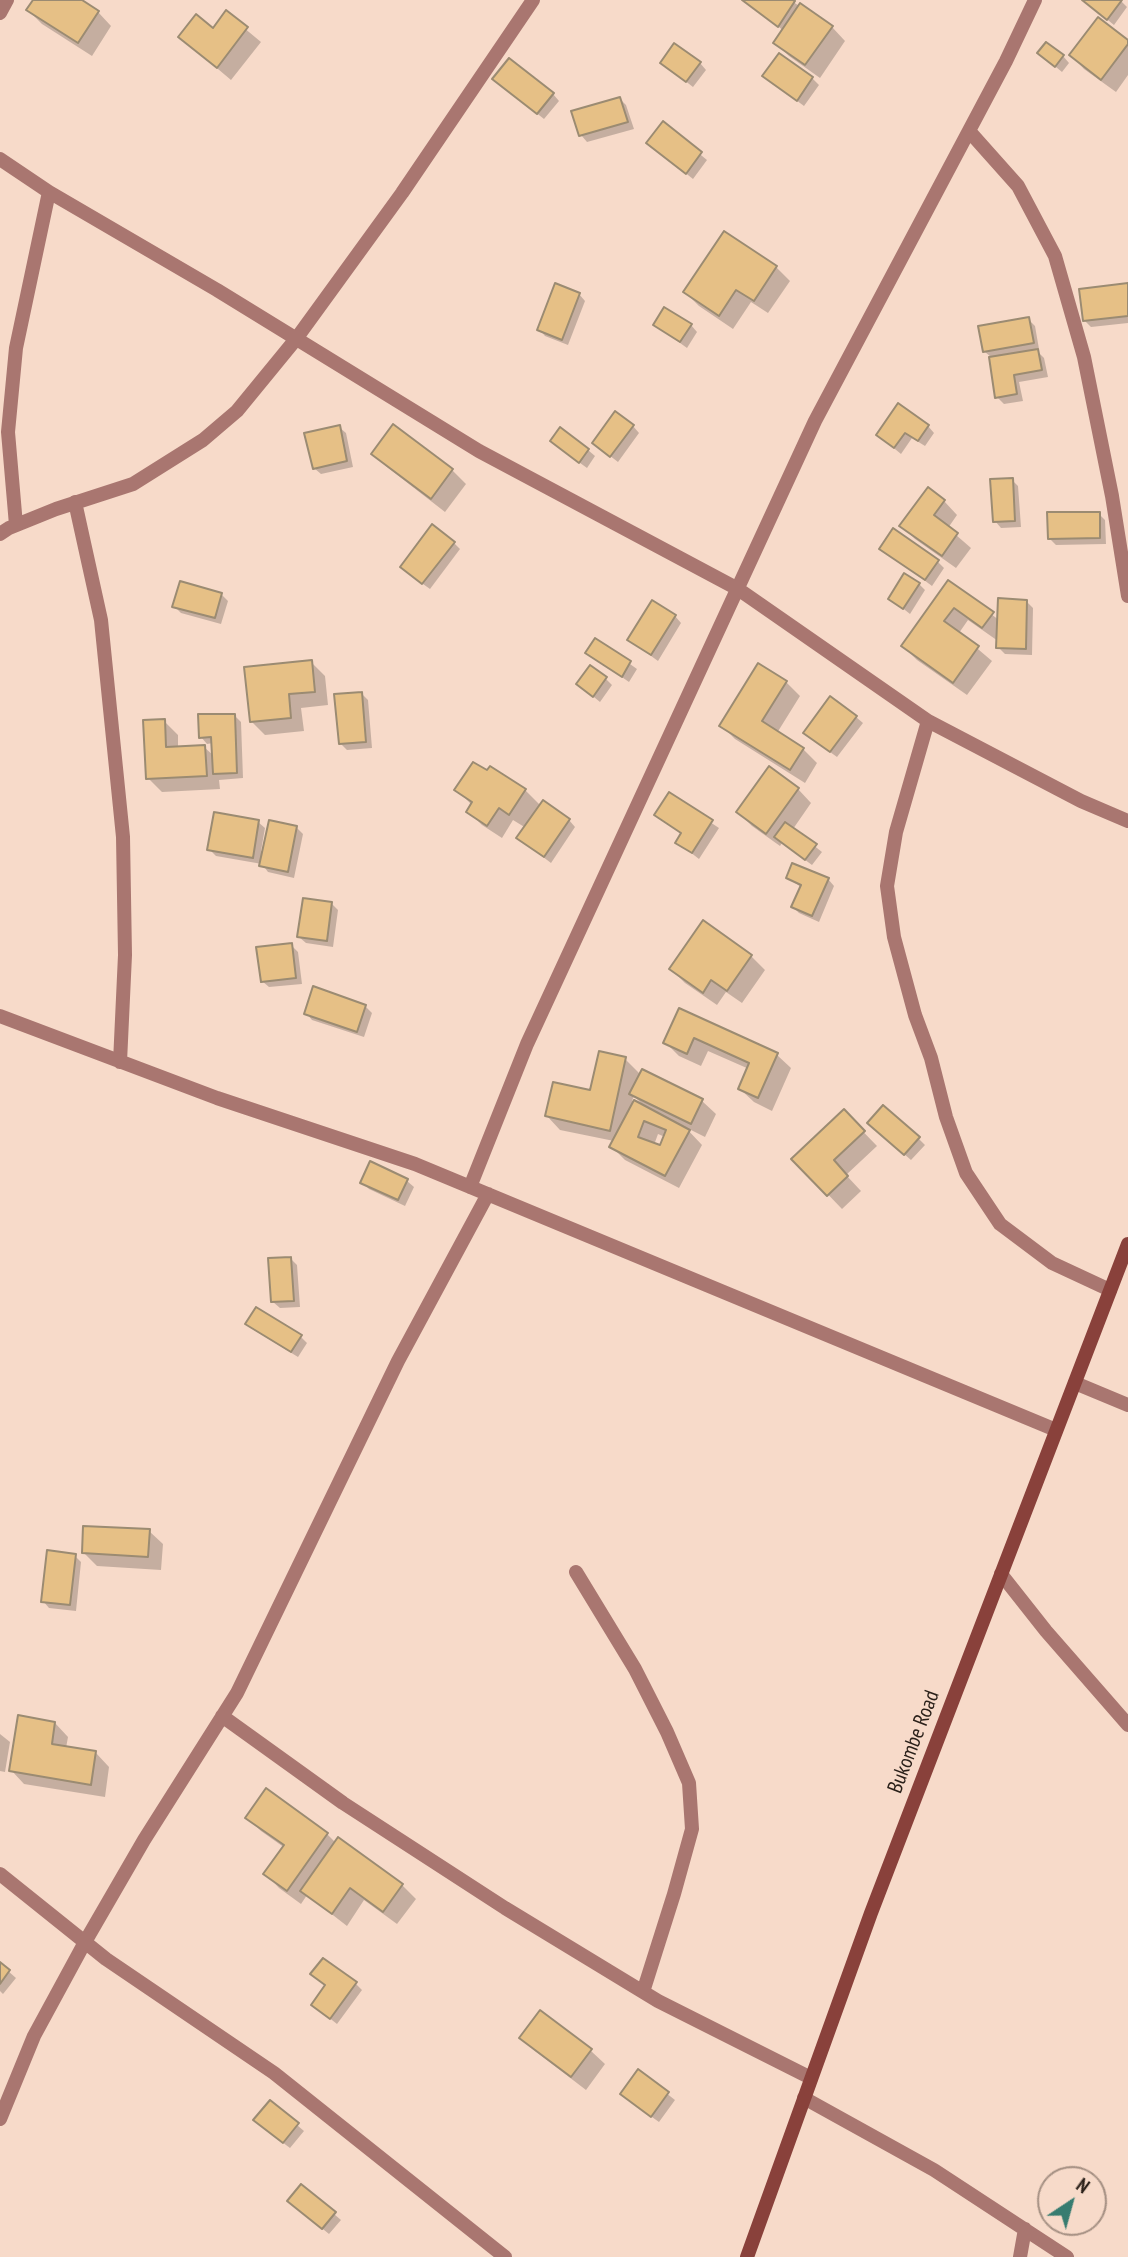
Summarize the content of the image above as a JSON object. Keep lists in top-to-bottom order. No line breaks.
{"streets":{"main road":["Bukombe Road"]},"north":"top right"}
